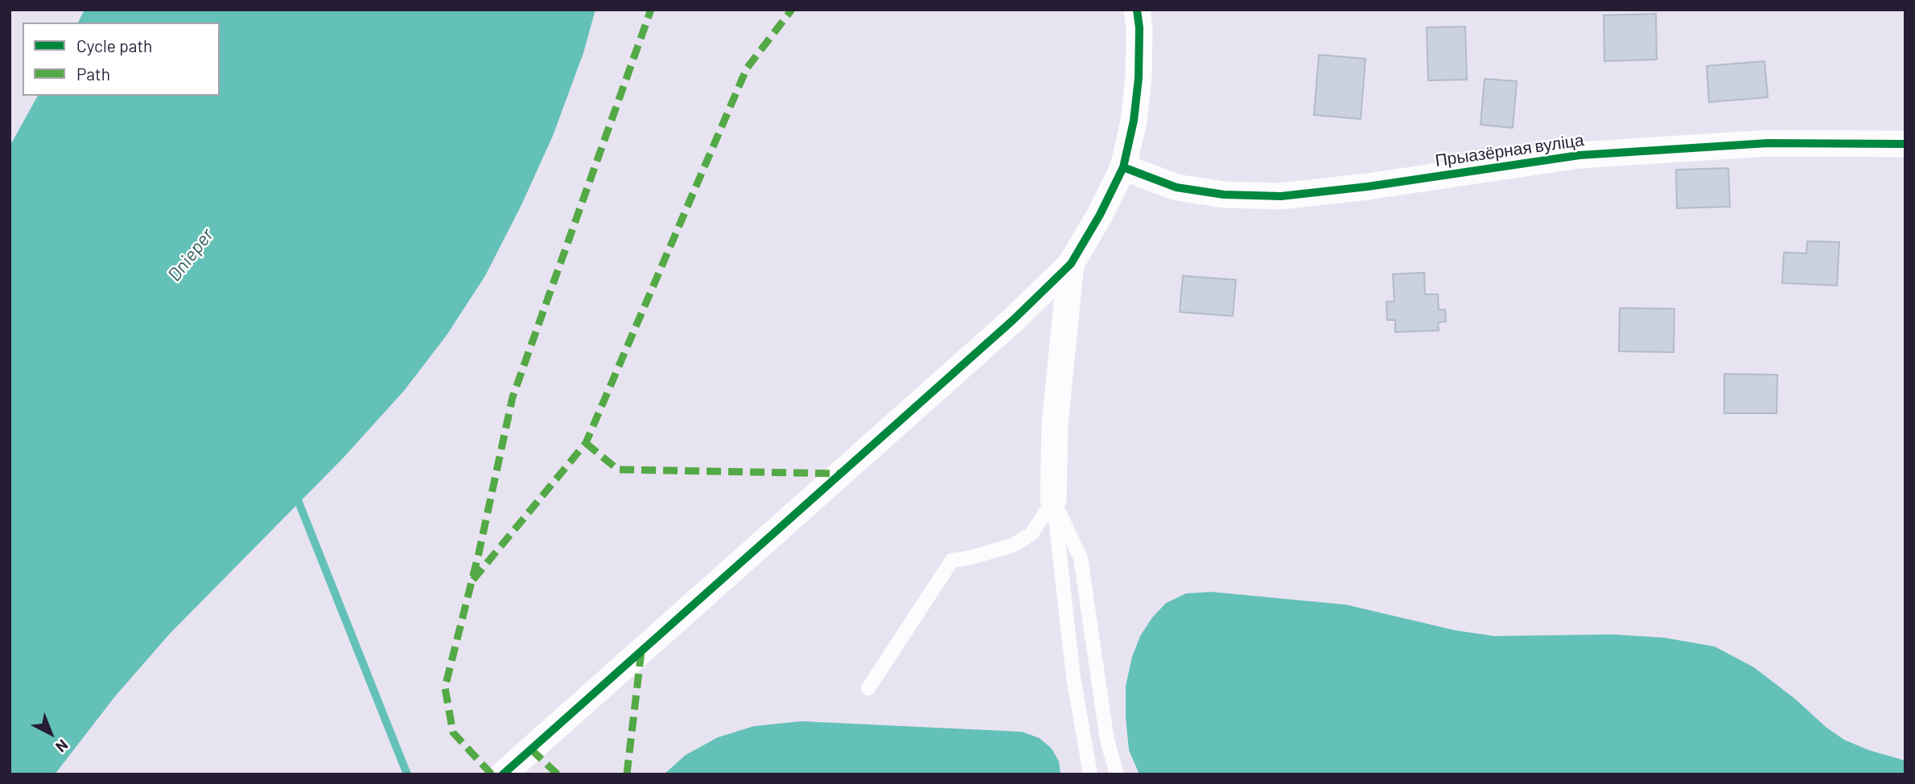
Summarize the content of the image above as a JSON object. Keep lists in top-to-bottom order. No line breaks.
{"streets":{"street":["Прыазёрная вуліца"]},"water":["Dnieper"],"legend":["Cycle path","Path"],"north":"bottom right"}
